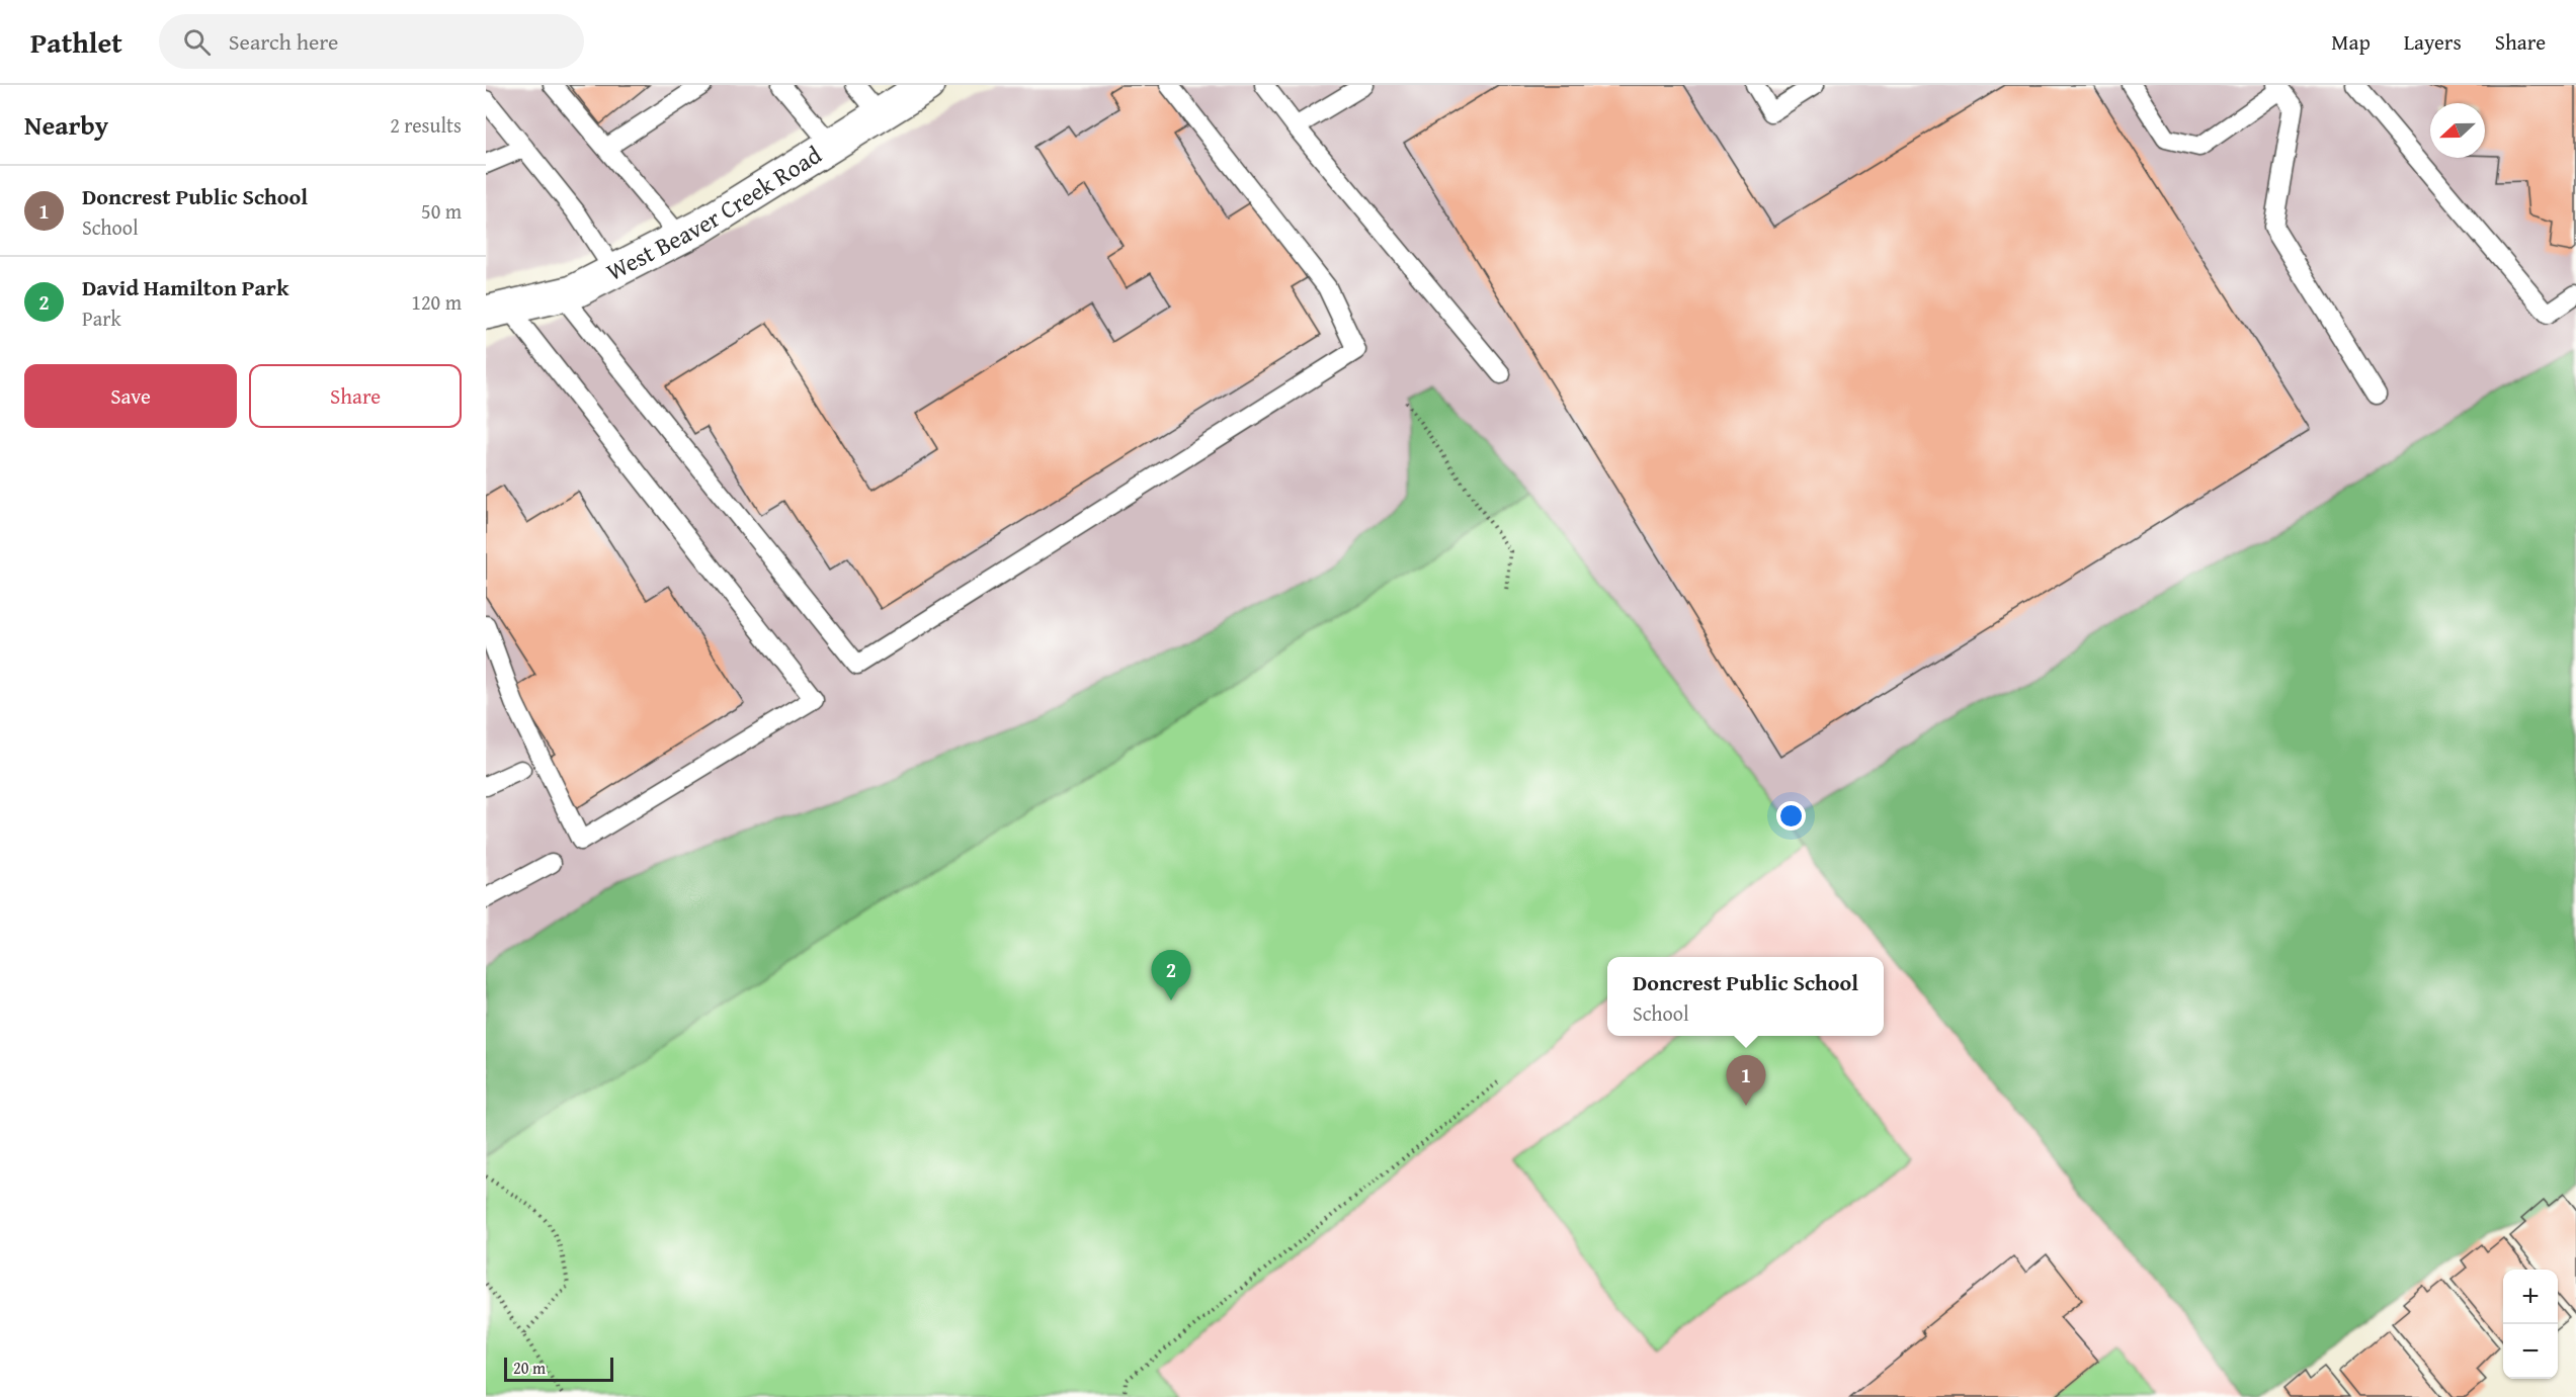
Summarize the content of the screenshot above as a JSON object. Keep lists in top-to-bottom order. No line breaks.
{"streets":{"street":["West Beaver Creek Road"]},"scale_bar":"20 m","north":"left","page":{"header":"Pathlet","search":"Search here","nav":["Map","Layers","Share"],"heading":["Nearby","2 results"],"list":[{"mark":"1","name":"Doncrest Public School","note":"School","value":"50 m"},{"mark":"2","name":"David Hamilton Park","note":"Park","value":"120 m"}],"buttons":["Save","Share"],"pins":["2","1"],"popup":["Doncrest Public School","School"],"map_buttons":["+","−"],"scale":"20 m"}}
